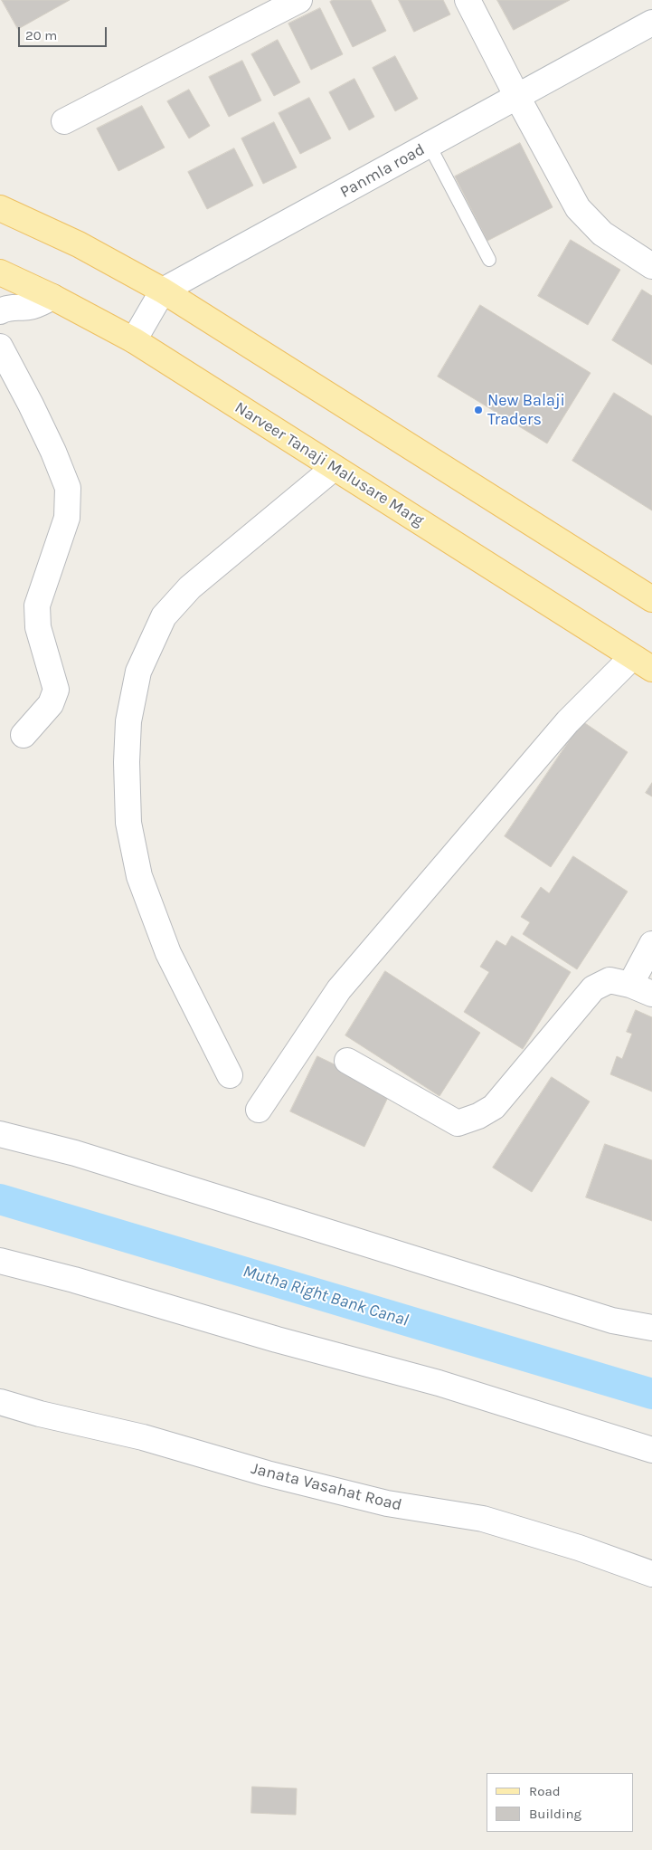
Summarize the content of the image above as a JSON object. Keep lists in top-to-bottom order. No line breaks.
{"streets":{"main road":["Narveer Tanaji Malusare Marg"],"street":["Panmla road","Janata Vasahat Road"]},"water":["Mutha Right Bank Canal"],"places":["New Balaji Traders"],"legend":["Road","Building"],"scale_bar":"20 m"}
